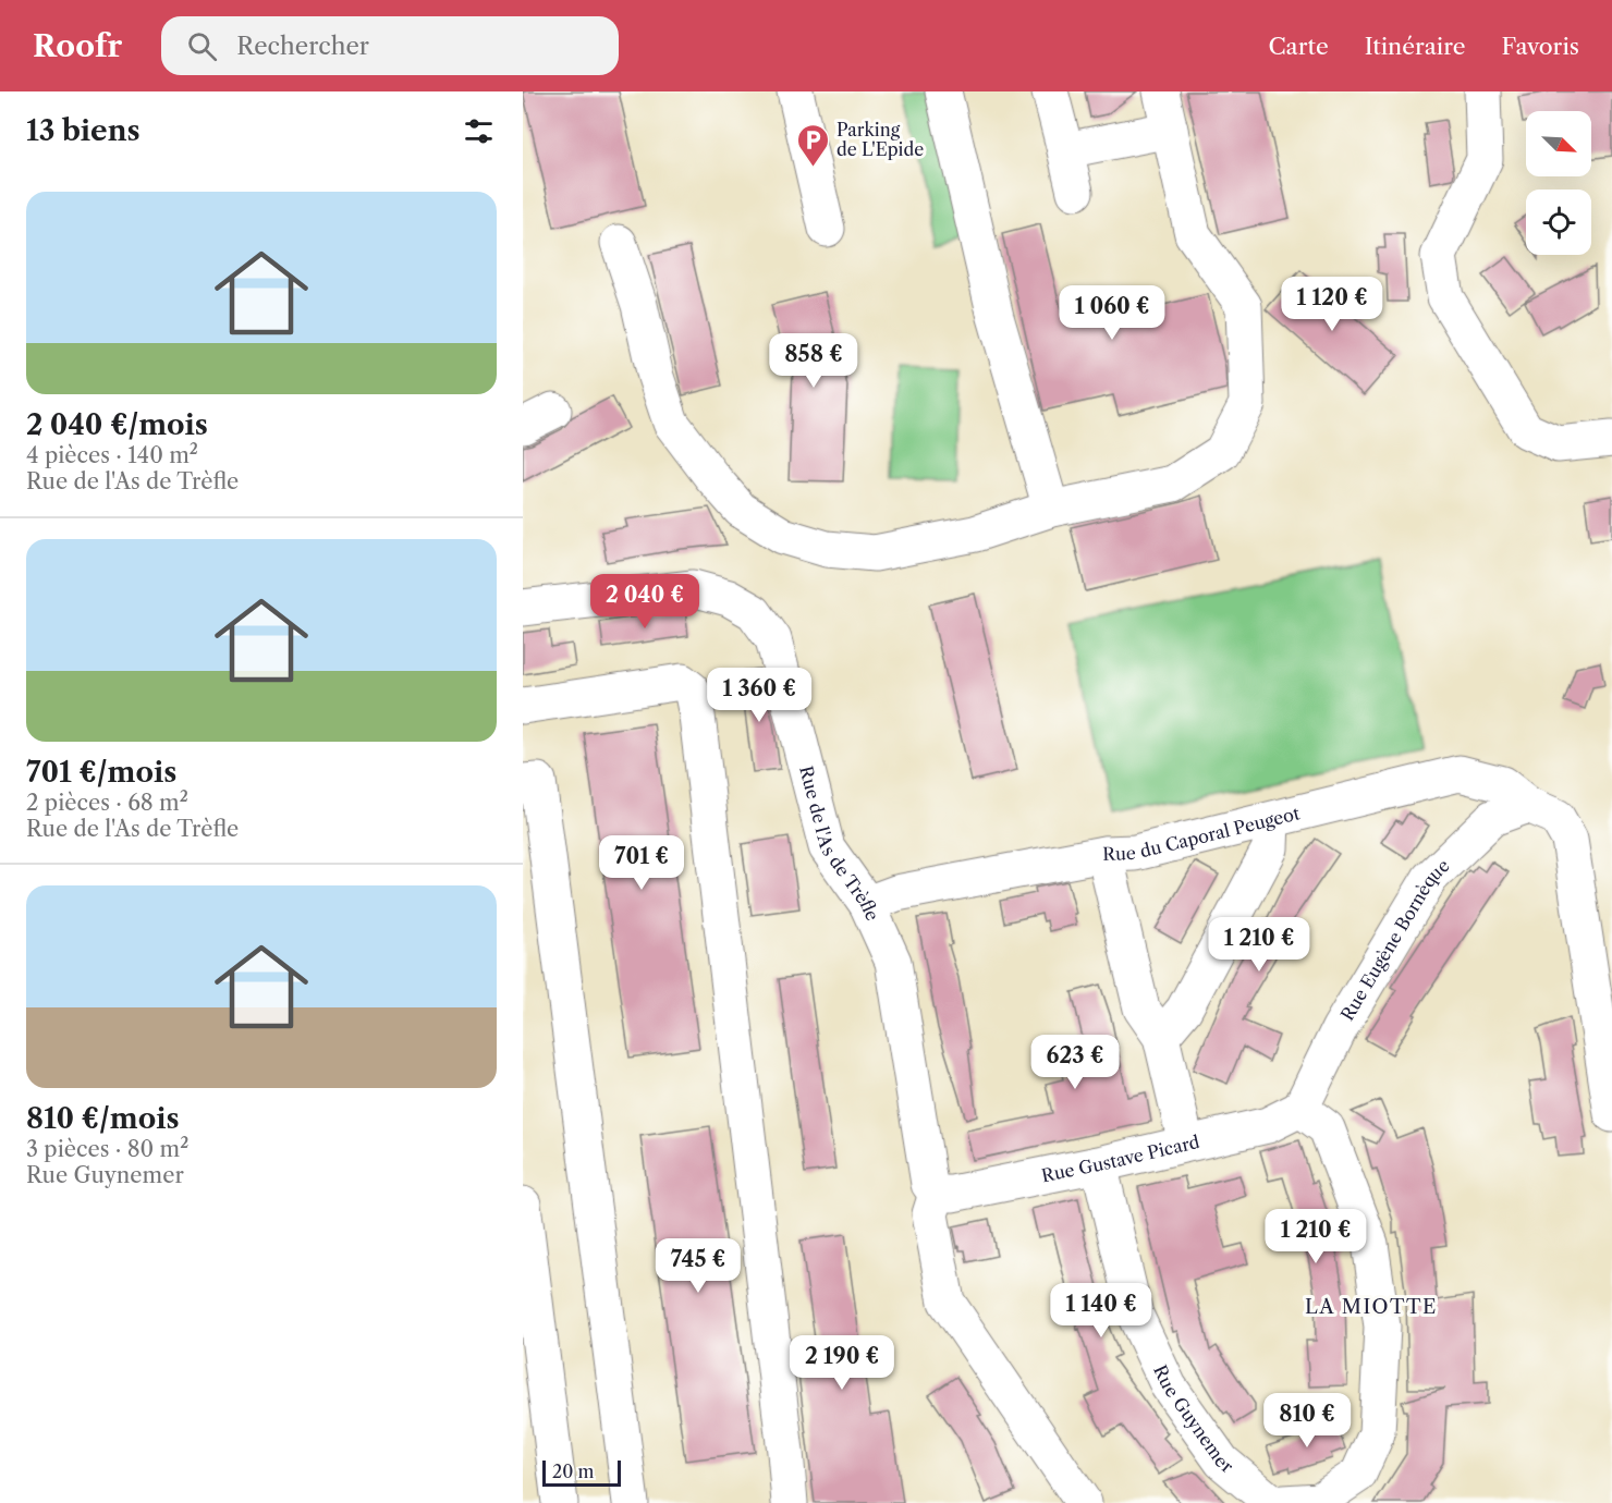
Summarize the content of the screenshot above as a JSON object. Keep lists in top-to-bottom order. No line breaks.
{"streets":{"street":["Rue du Caporal Peugeot","Rue de l'As de Trèfle","Rue Eugène Bornèque","Rue Gustave Picard","Rue Guynemer"]},"crossings":[["Rue du Caporal Peugeot","Rue de l'As de Trèfle"],["Rue du Caporal Peugeot","Rue Eugène Bornèque"],["Rue de l'As de Trèfle","Rue Gustave Picard"],["Rue Eugène Bornèque","Rue Gustave Picard"],["Rue Gustave Picard","Rue Guynemer"]],"districts":["LA MIOTTE"],"places":{"parking":["Parking de L'Epide"]},"scale_bar":"20 m","north":"bottom right","page":{"header":"Roofr","search":"Rechercher","nav":["Carte","Itinéraire","Favoris"],"heading":"13 biens","list":[{"name":"2 040 €/mois","note":"4 pièces · 140 m² · Rue de l'As de Trèfle"},{"name":"701 €/mois","note":"2 pièces · 68 m² · Rue de l'As de Trèfle"},{"name":"810 €/mois","note":"3 pièces · 80 m² · Rue Guynemer"}],"price":["1 120 €","1 060 €","858 €","2 040 €","1 360 €","701 €","1 210 €","623 €","1 210 €","745 €","1 140 €","2 190 €","810 €"],"scale":"20 m"}}
